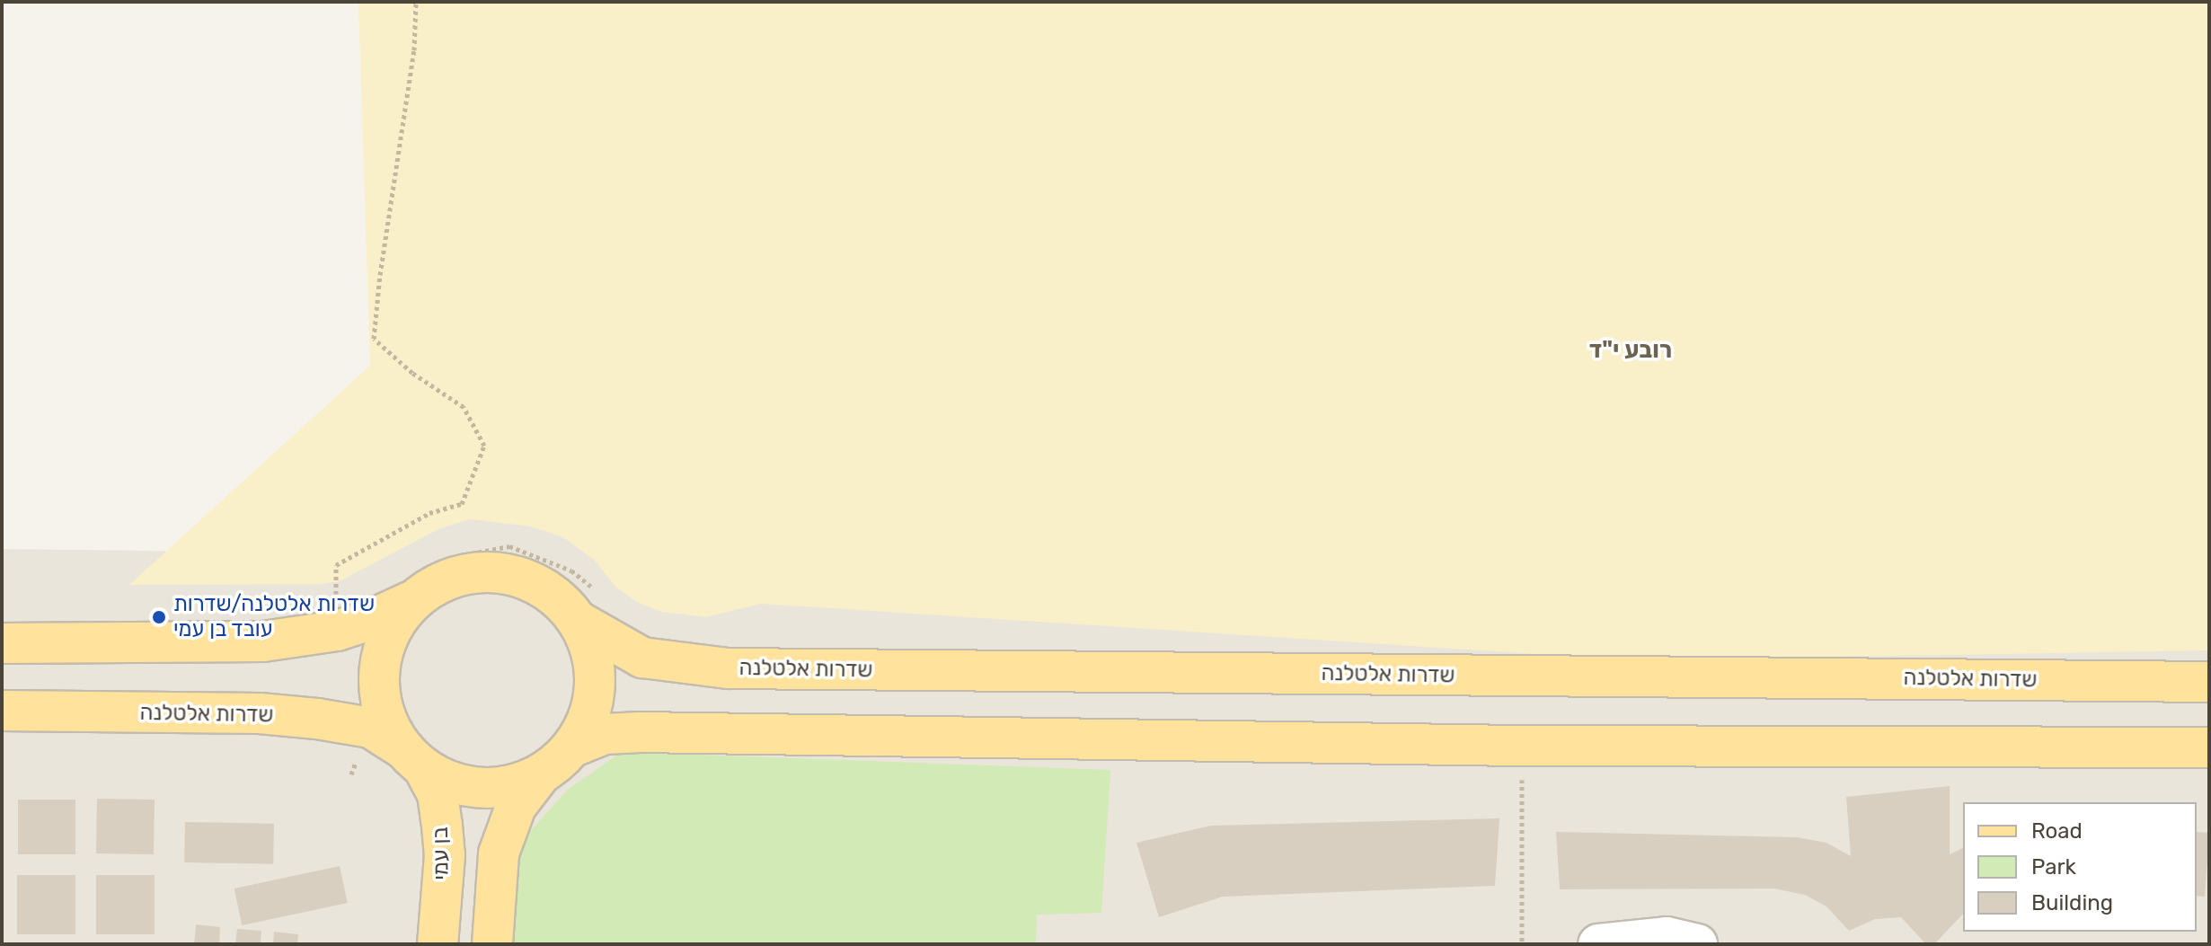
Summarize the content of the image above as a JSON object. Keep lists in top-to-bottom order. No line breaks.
{"streets":{"main road":["שדרות אלטלנה","בן עמי"]},"crossings":[["שדרות אלטלנה","בן עמי"]],"districts":["רובע י\"ד"],"places":["שדרות אלטלנה/שדרות עובד בן עמי"],"legend":["Road","Park","Building"]}
